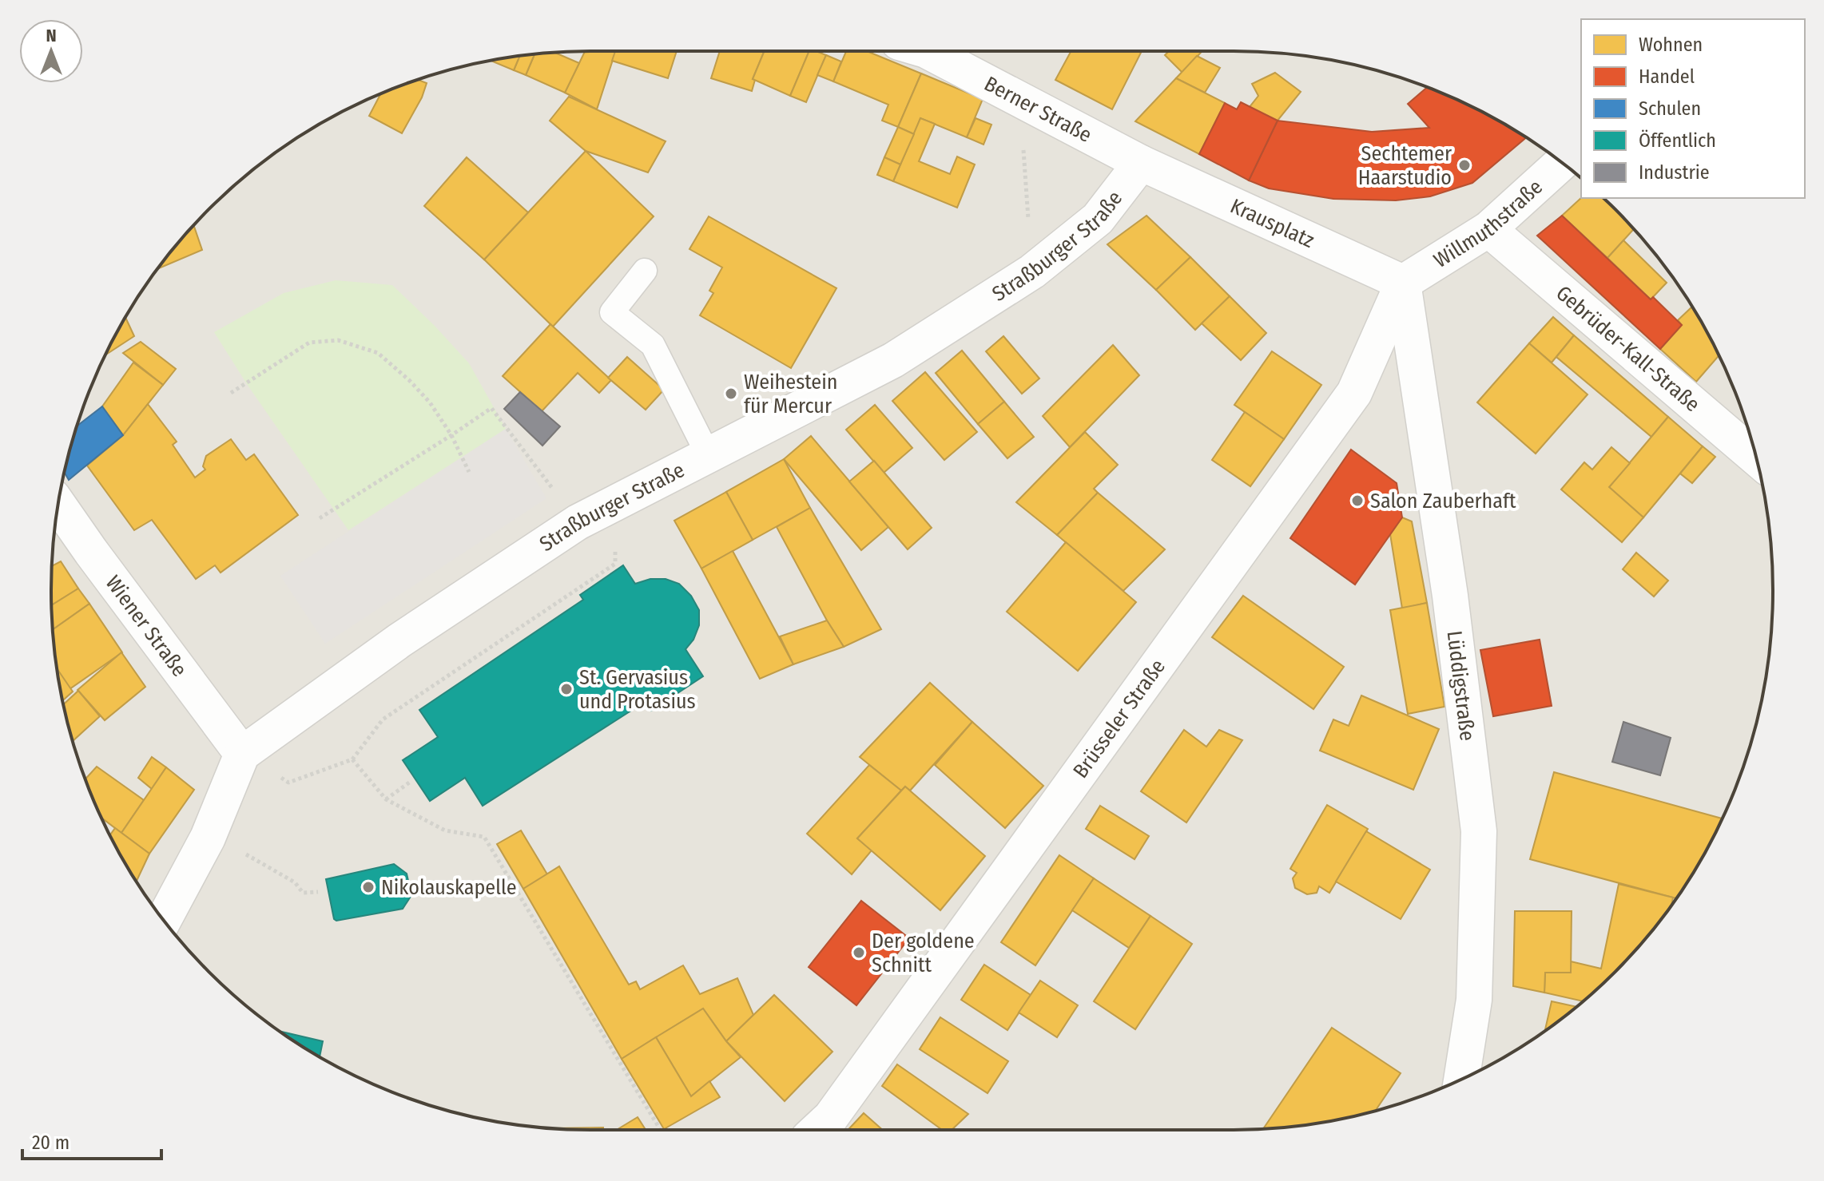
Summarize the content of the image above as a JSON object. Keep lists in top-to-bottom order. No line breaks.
{"streets":{"street":["Berner Straße","Krausplatz","Willmuthstraße","Straßburger Straße","Gebrüder-Kall-Straße","Wiener Straße","Lüddigstraße","Brüsseler Straße"]},"crossings":[["Berner Straße","Krausplatz"],["Berner Straße","Straßburger Straße"],["Krausplatz","Willmuthstraße"],["Krausplatz","Straßburger Straße"],["Krausplatz","Lüddigstraße"],["Krausplatz","Brüsseler Straße"],["Willmuthstraße","Gebrüder-Kall-Straße"],["Willmuthstraße","Lüddigstraße"],["Willmuthstraße","Brüsseler Straße"],["Straßburger Straße","Wiener Straße"],["Lüddigstraße","Brüsseler Straße"]],"places":["Sechtemer Haarstudio","Weihestein für Mercur","Salon Zauberhaft","St. Gervasius und Protasius","Nikolauskapelle","Der goldene Schnitt"],"legend":["Wohnen","Handel","Schulen","Öffentlich","Industrie"],"scale_bar":"20 m","north":"top"}
